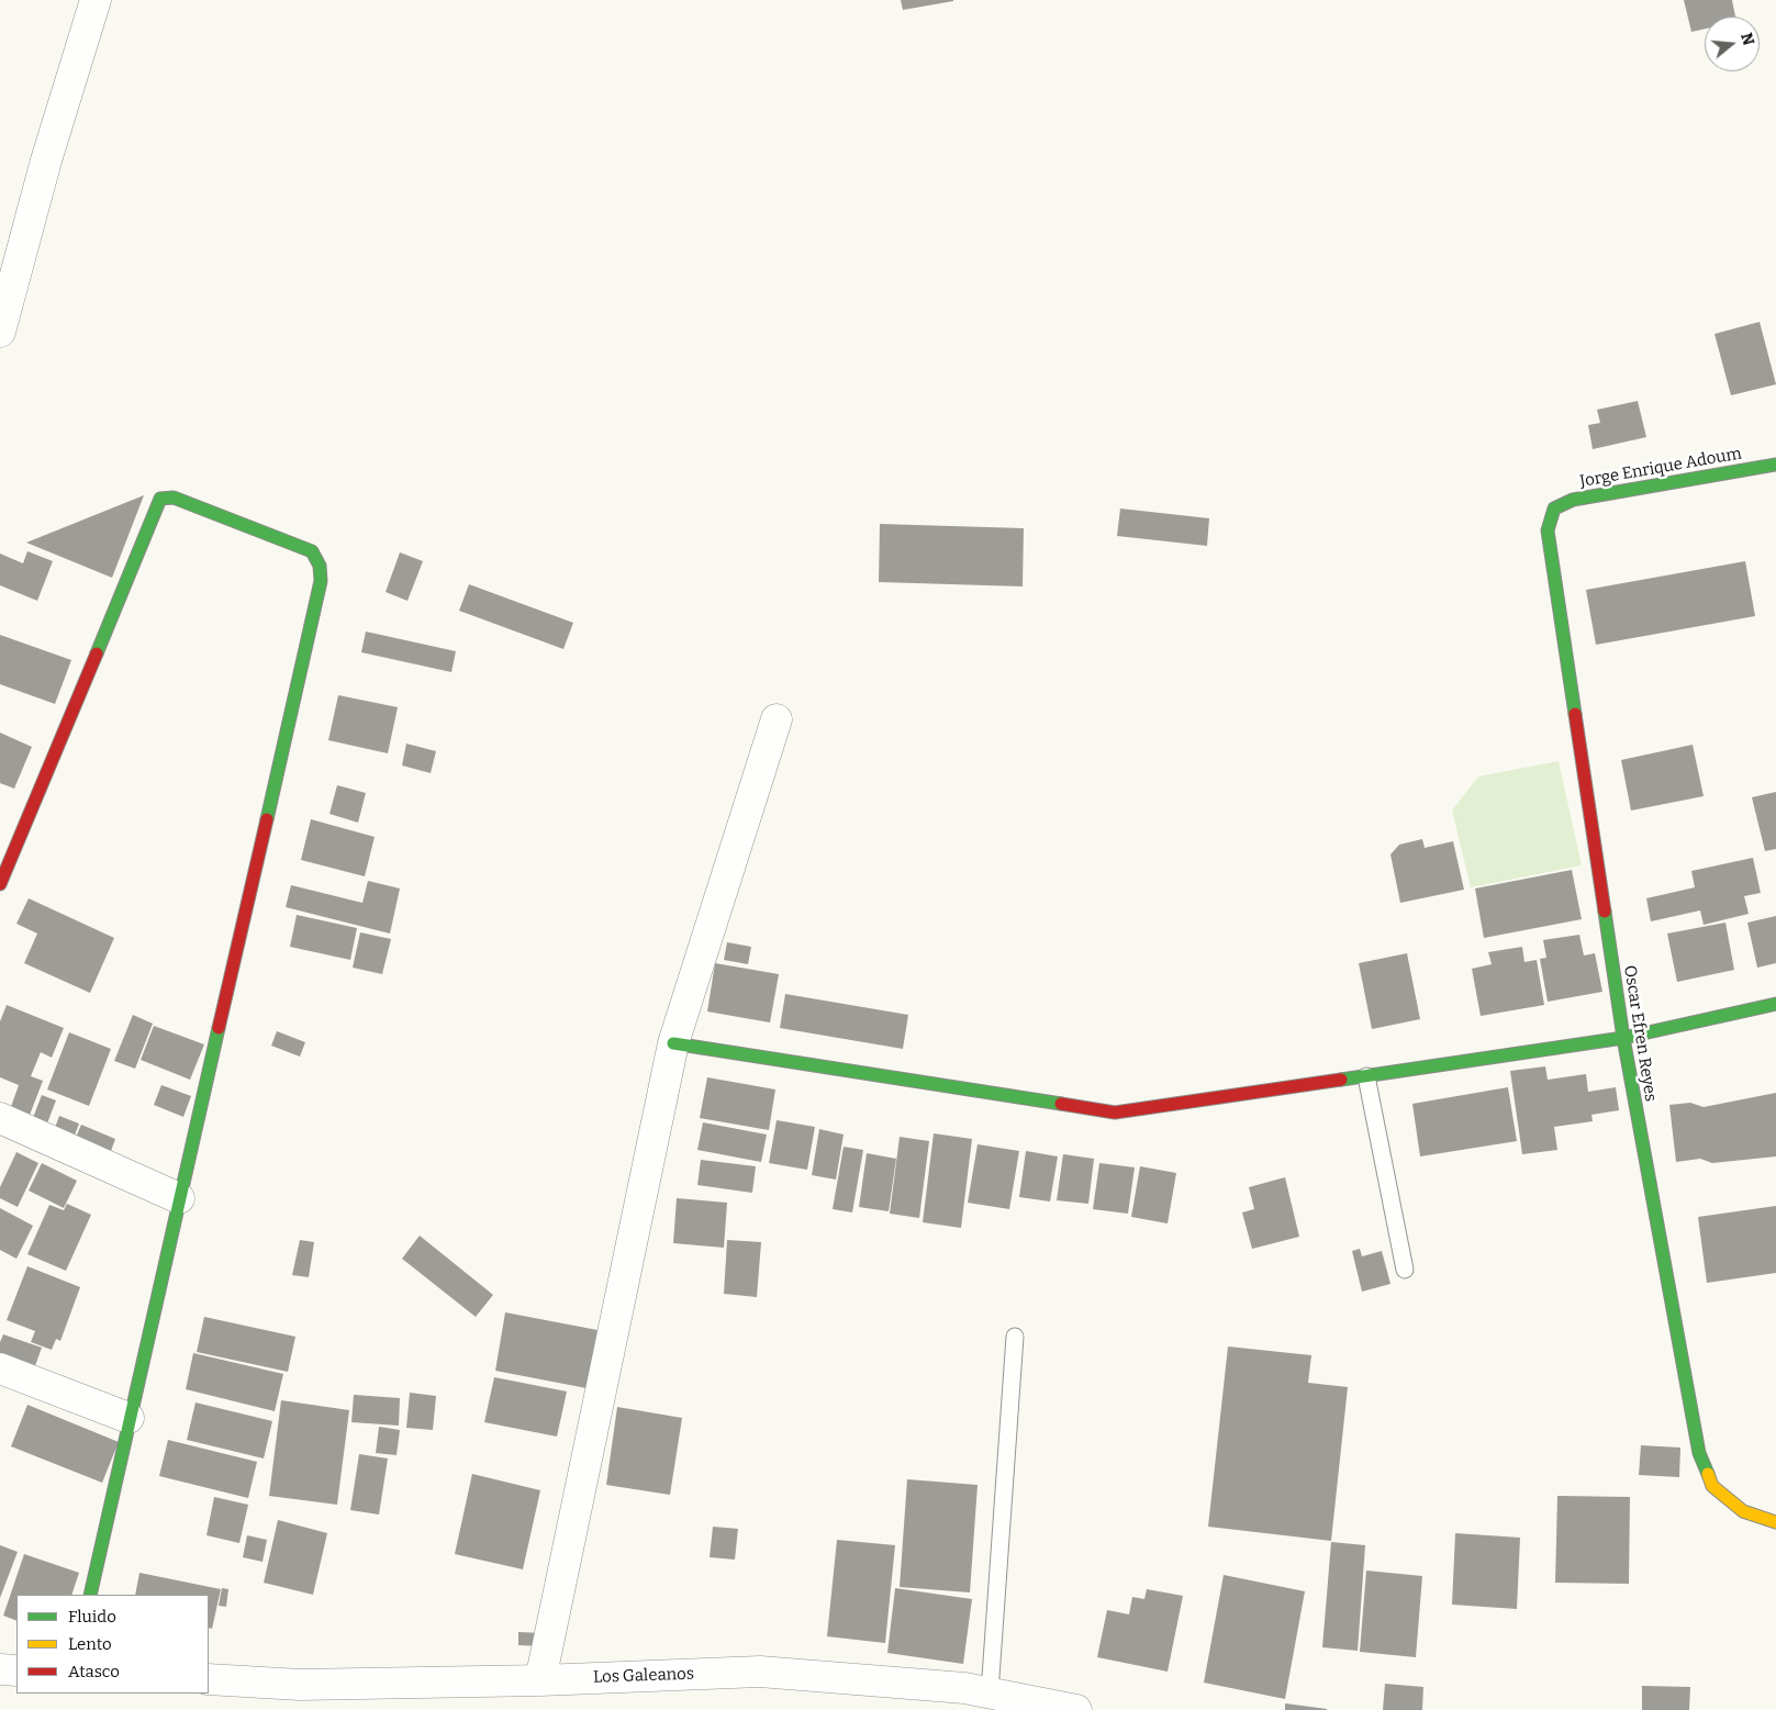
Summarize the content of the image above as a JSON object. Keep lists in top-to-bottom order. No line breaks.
{"streets":{"street":["Jorge Enrique Adoum","Oscar Efren Reyes","Los Galeanos"]},"crossings":[["Jorge Enrique Adoum","Oscar Efren Reyes"]],"legend":["Fluido","Lento","Atasco"],"north":"right"}
